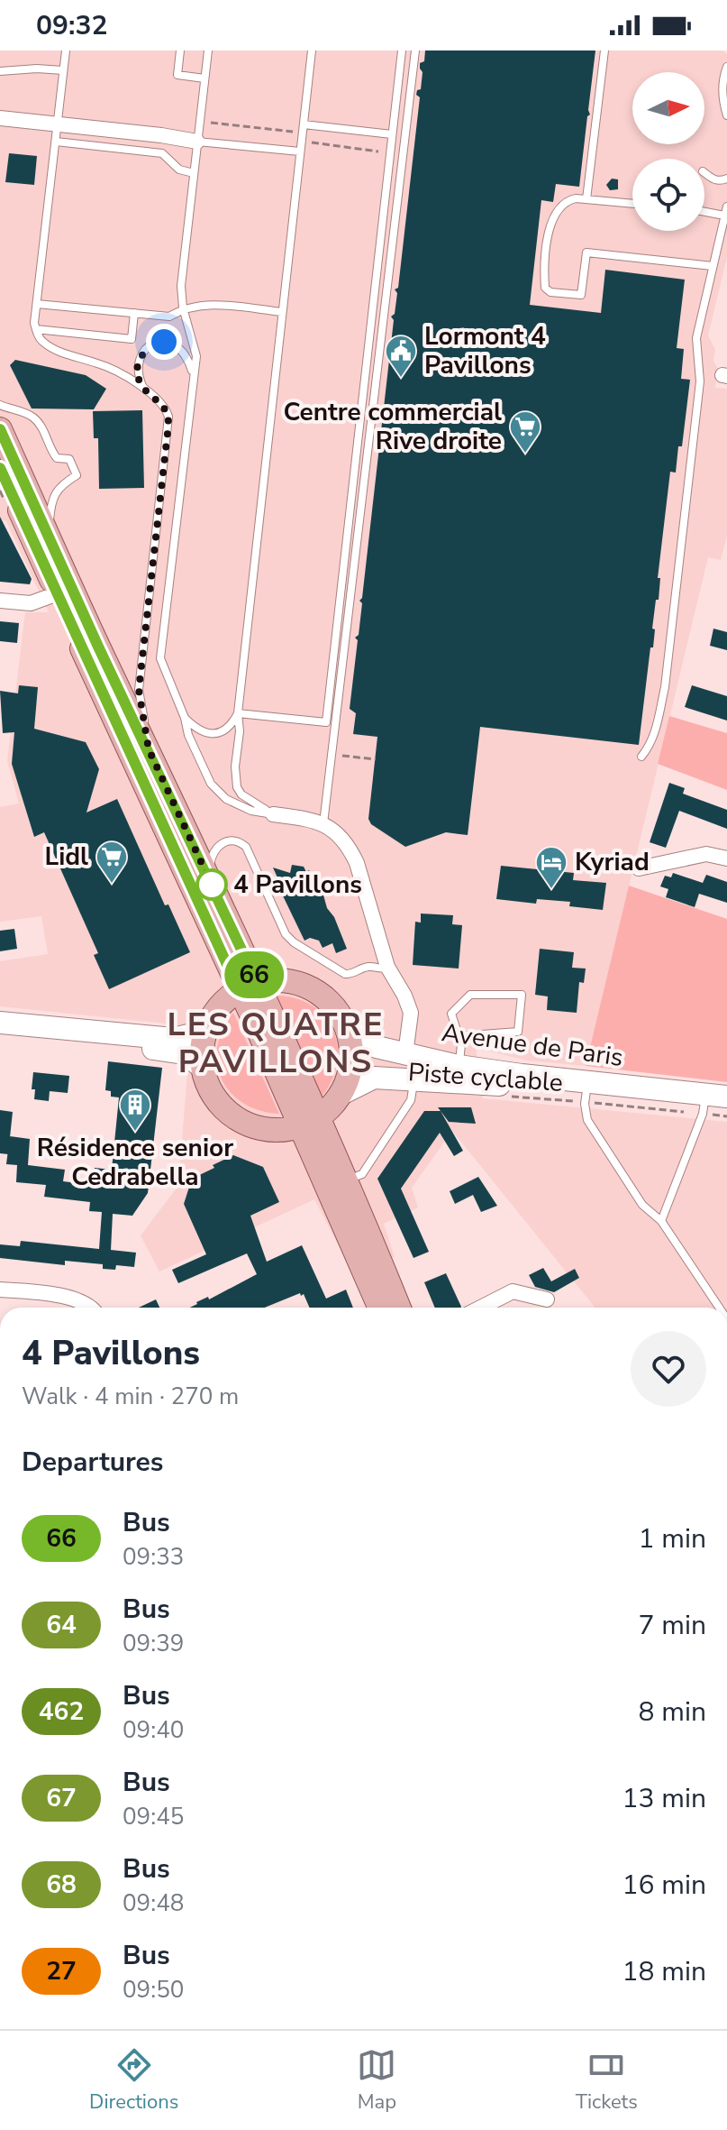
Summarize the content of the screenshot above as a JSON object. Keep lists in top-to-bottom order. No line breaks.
{"streets":{"main road":["Avenue de Paris"],"path":["Piste cyclable"]},"crossings":[["Avenue de Paris","Piste cyclable"]],"districts":["LES QUATRE PAVILLONS"],"places":{"public building":["Lormont 4 Pavillons"],"supermarket":["Centre commercial Rive droite","Lidl"],"other":["4 Pavillons"],"hotel":["Kyriad"],"building":["Résidence senior Cedrabella"]},"lines":["bus line 66"],"north":"right","page":{"status":"09:32","on_map":"66","heading":[["4 Pavillons","Walk · 4 min · 270 m"],"Departures"],"list":[{"mark":"66","name":"Bus","note":"09:33","value":"1 min"},{"mark":"64","name":"Bus","note":"09:39","value":"7 min"},{"mark":"462","name":"Bus","note":"09:40","value":"8 min"},{"mark":"67","name":"Bus","note":"09:45","value":"13 min"},{"mark":"68","name":"Bus","note":"09:48","value":"16 min"},{"mark":"27","name":"Bus","note":"09:50","value":"18 min"}],"tabs":["Directions","Map","Tickets"]}}
